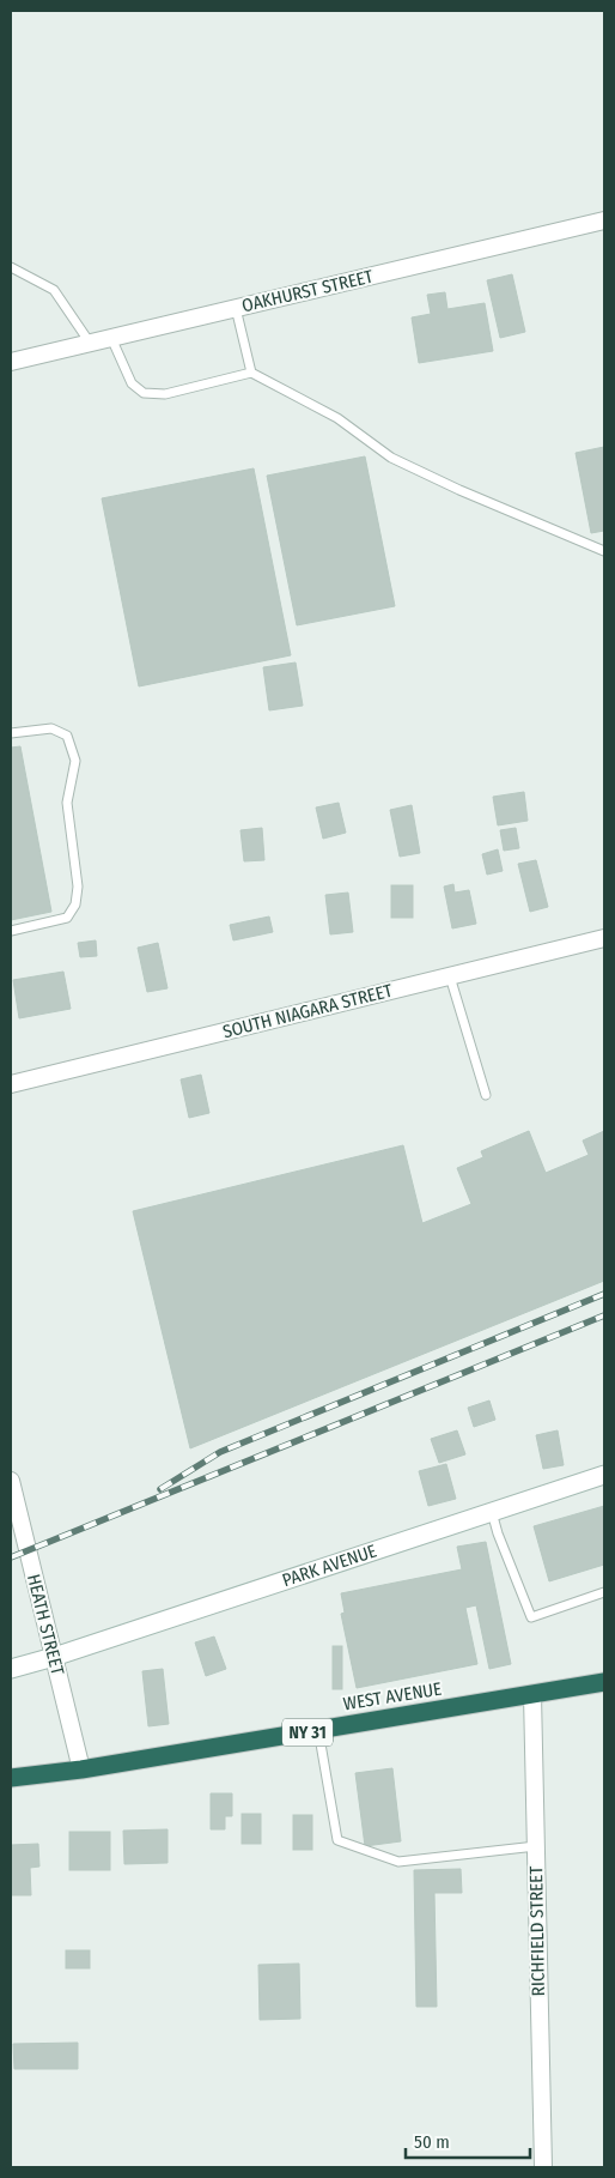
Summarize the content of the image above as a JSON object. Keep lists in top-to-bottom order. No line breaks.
{"streets":{"highway":["WEST AVENUE","NY 31"],"main road":["PARK AVENUE"],"street":["OAKHURST STREET","SOUTH NIAGARA STREET","HEATH STREET","RICHFIELD STREET"]},"crossings":[["PARK AVENUE","HEATH STREET"],["HEATH STREET","WEST AVENUE"],["WEST AVENUE","RICHFIELD STREET"]],"scale_bar":"50 m"}
